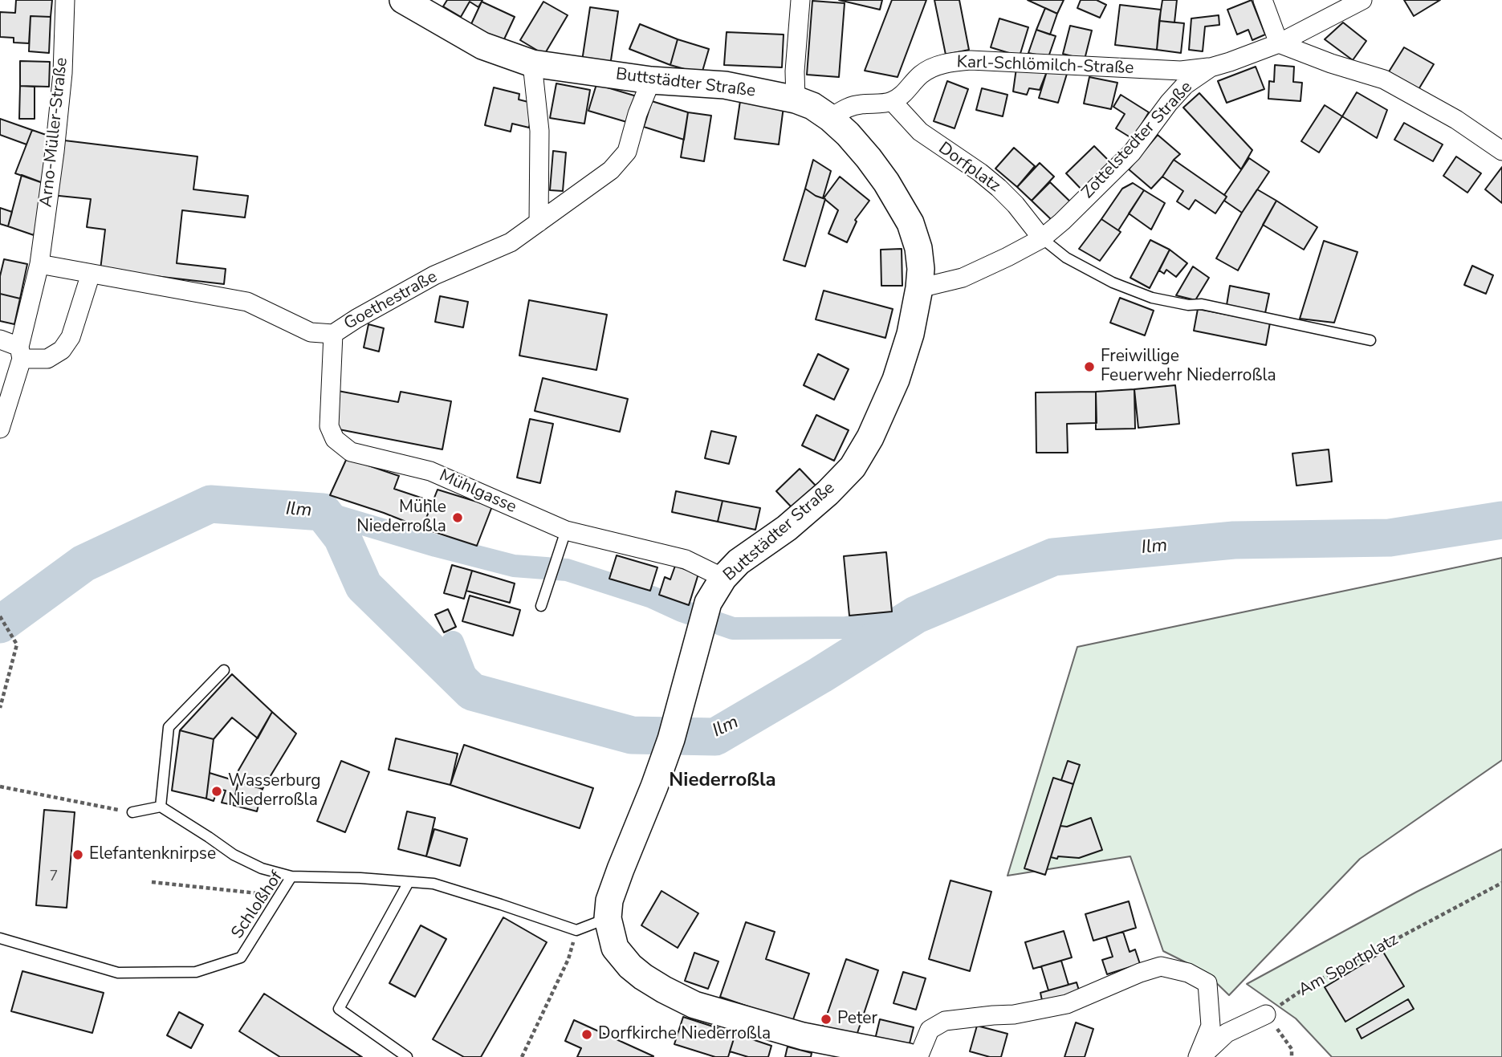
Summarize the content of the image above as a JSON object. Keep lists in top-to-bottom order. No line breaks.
{"streets":{"main road":["Buttstädter Straße"],"street":["Karl-Schlömilch-Straße","Arno-Müller-Straße","Zottelstedter Straße","Dorfplatz","Goethestraße","Mühlgasse"],"lane":["Schloßhof"],"path":["Am Sportplatz"]},"crossings":[["Karl-Schlömilch-Straße","Zottelstedter Straße"],["Karl-Schlömilch-Straße","Dorfplatz"],["Buttstädter Straße","Zottelstedter Straße"],["Buttstädter Straße","Goethestraße"],["Buttstädter Straße","Mühlgasse"],["Arno-Müller-Straße","Goethestraße"],["Zottelstedter Straße","Dorfplatz"],["Goethestraße","Mühlgasse"]],"districts":["Niederroßla"],"water":["Ilm"],"places":["Freiwillige Feuerwehr Niederroßla","Mühle Niederroßla","Wasserburg Niederroßla","Elefantenknirpse","Peter","Dorfkirche Niederroßla"],"house_numbers":["7"]}
